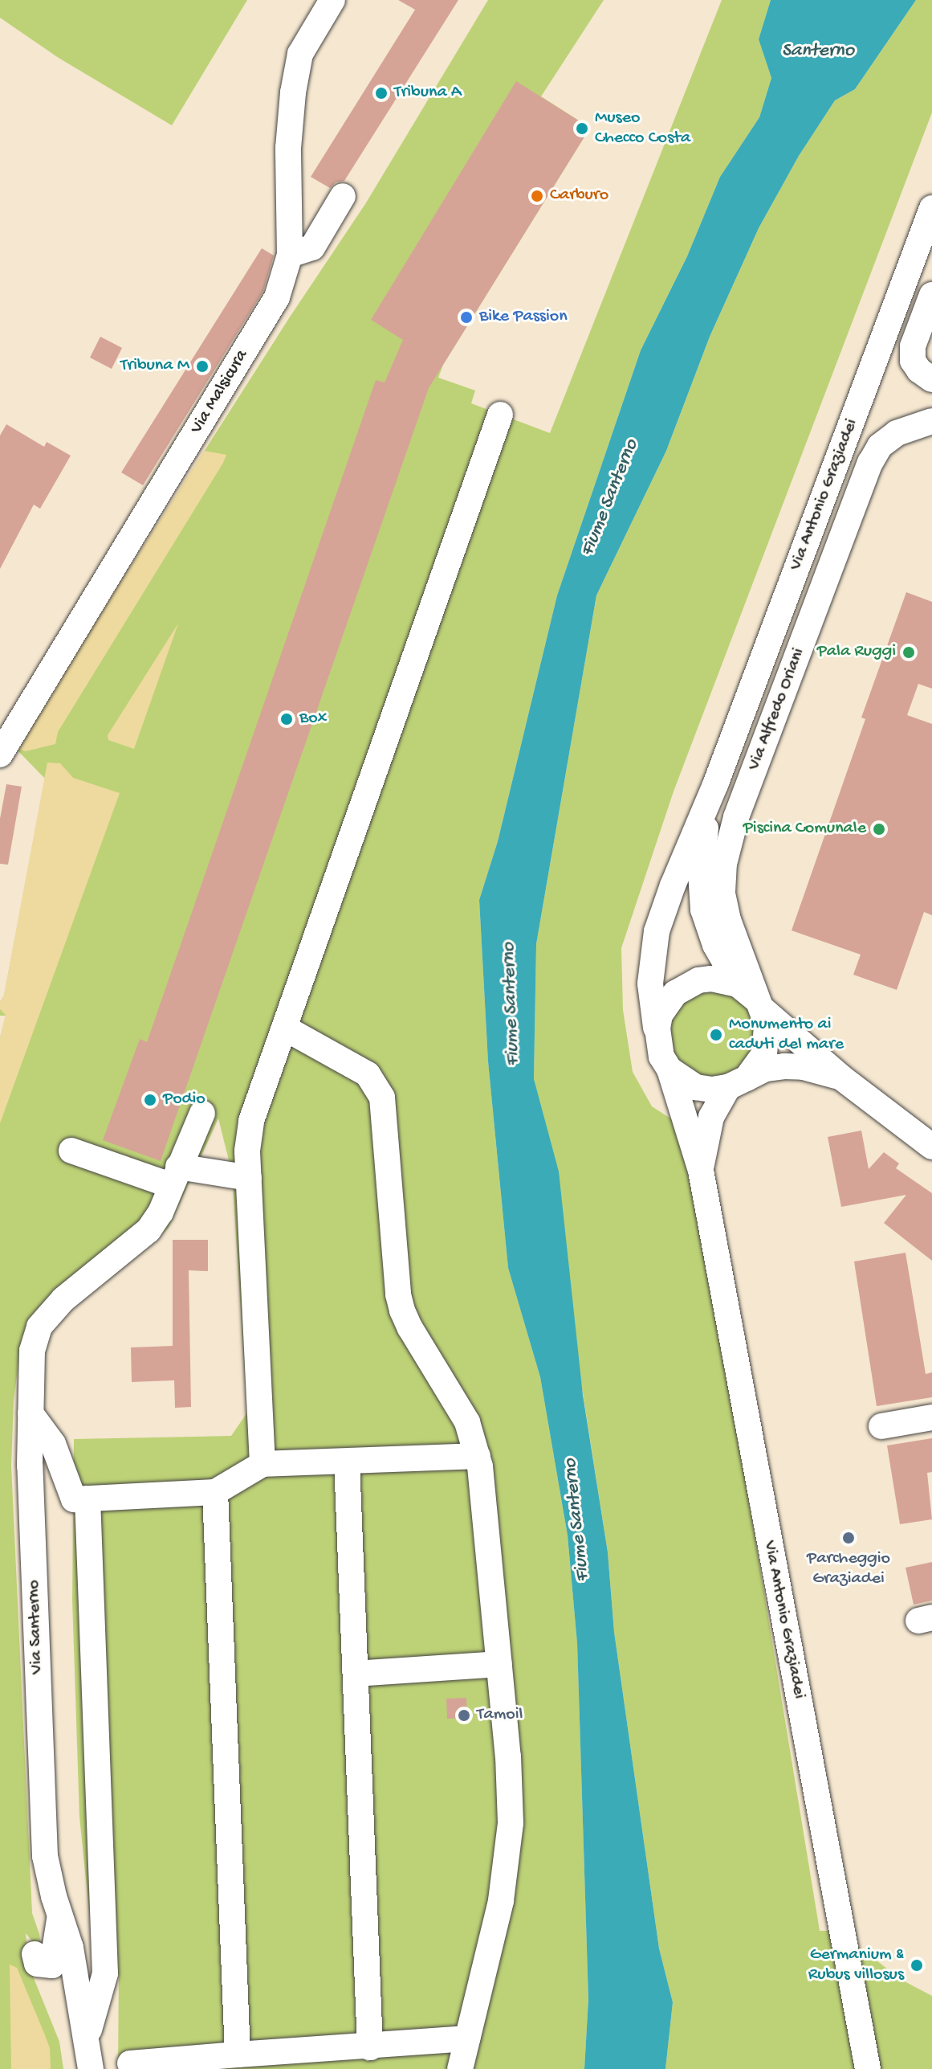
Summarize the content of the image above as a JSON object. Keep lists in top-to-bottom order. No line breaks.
{"streets":{"street":["Via Malsicura","Via Antonio Graziadei","Via Alfredo Oriani","Via Santerno"]},"crossings":[["Via Antonio Graziadei","Via Alfredo Oriani"]],"water":["Santerno","Fiume Santerno"],"places":["Tribuna A","Museo Checco Costa","Carburo","Bike Passion","Tribuna M","Pala Ruggi","Box","Piscina Comunale","Monumento ai caduti del mare","Podio","Parcheggio Graziadei","Tamoil","Germanium & Rubus villosus"]}
